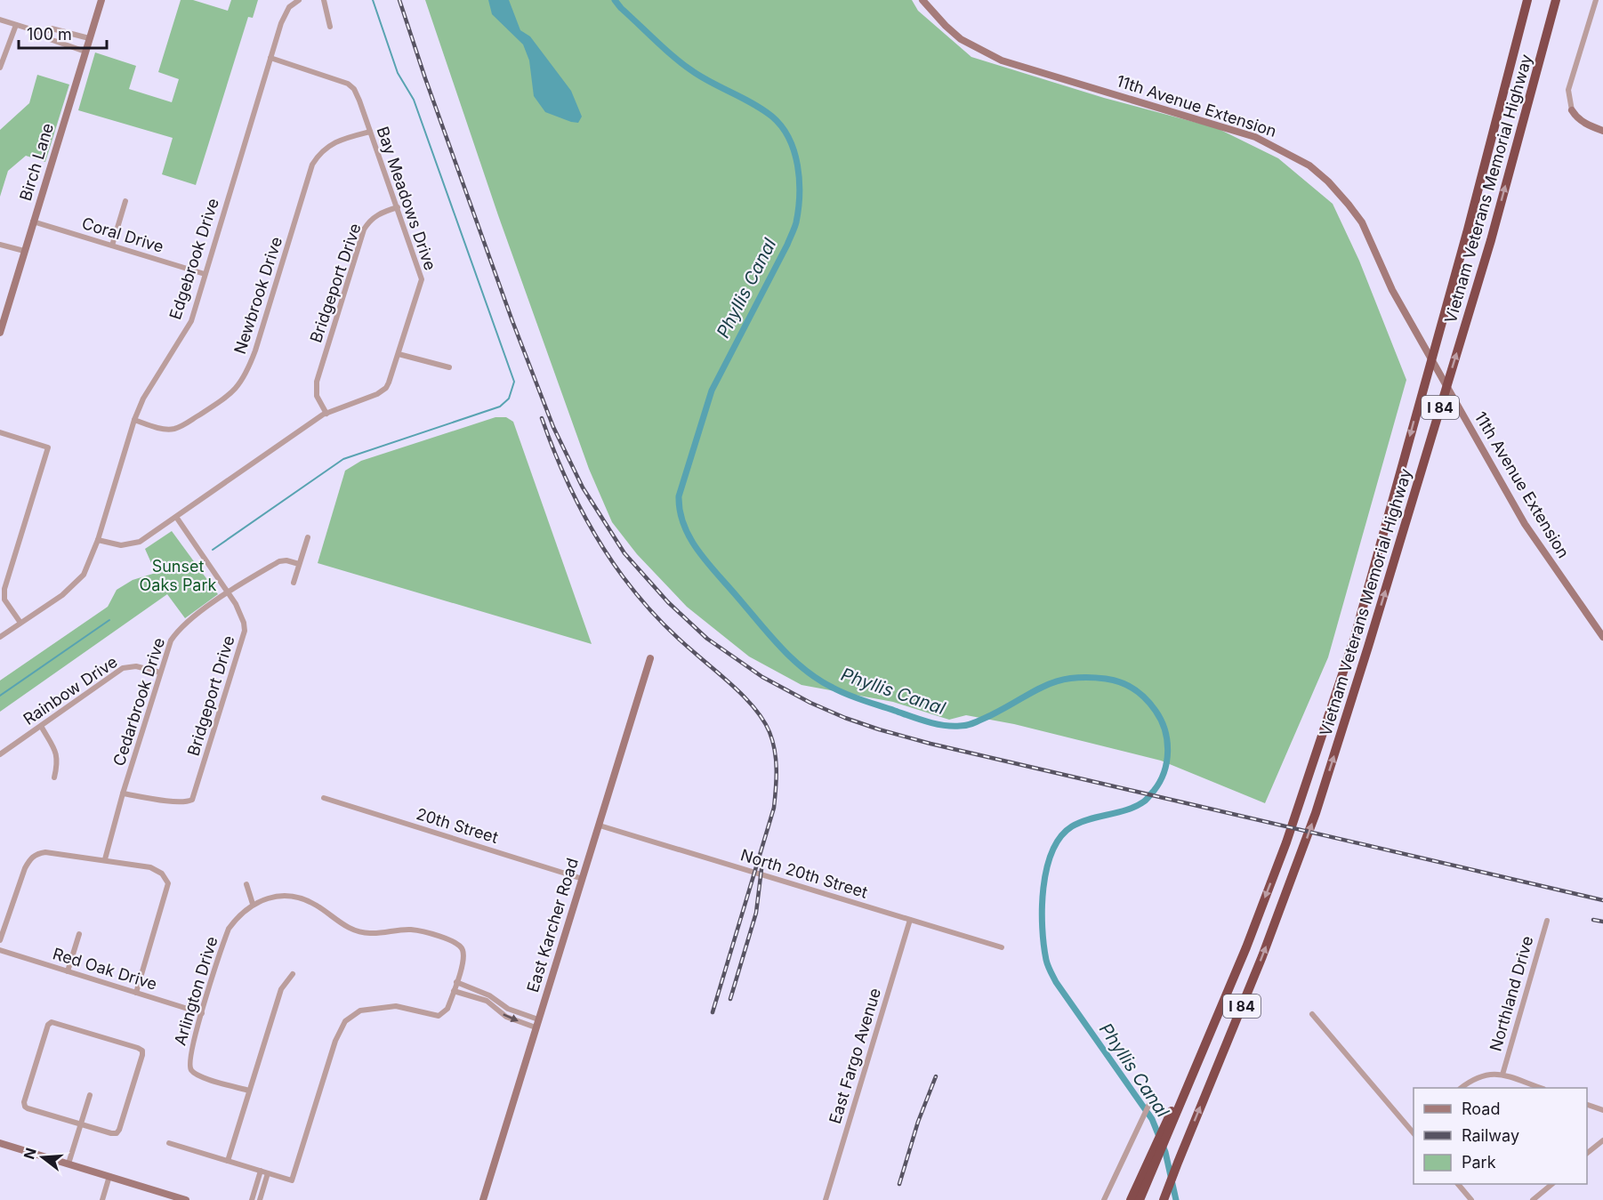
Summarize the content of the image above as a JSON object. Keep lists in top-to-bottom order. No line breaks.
{"streets":{"highway":["Vietnam Veterans Memorial Highway","I 84"],"street":["11th Avenue Extension","Birch Lane","Bay Meadows Drive","Coral Drive","Edgebrook Drive","Bridgeport Drive","Newbrook Drive","Rainbow Drive","Cedarbrook Drive","20th Street","North 20th Street","East Karcher Road","Red Oak Drive","Arlington Drive","Northland Drive","East Fargo Avenue"]},"crossings":[["Birch Lane","Coral Drive"],["Vietnam Veterans Memorial Highway","I 84"],["Bay Meadows Drive","Edgebrook Drive"],["Bay Meadows Drive","Bridgeport Drive"],["Bay Meadows Drive","Newbrook Drive"],["Coral Drive","Edgebrook Drive"],["Edgebrook Drive","Newbrook Drive"],["Bridgeport Drive","Cedarbrook Drive"],["Rainbow Drive","Cedarbrook Drive"],["20th Street","East Karcher Road"],["North 20th Street","East Karcher Road"],["North 20th Street","East Fargo Avenue"],["Red Oak Drive","Arlington Drive"]],"water":["Phyllis Canal"],"parks":["Sunset Oaks Park"],"legend":["Road","Railway","Park"],"scale_bar":"100 m","north":"left"}
